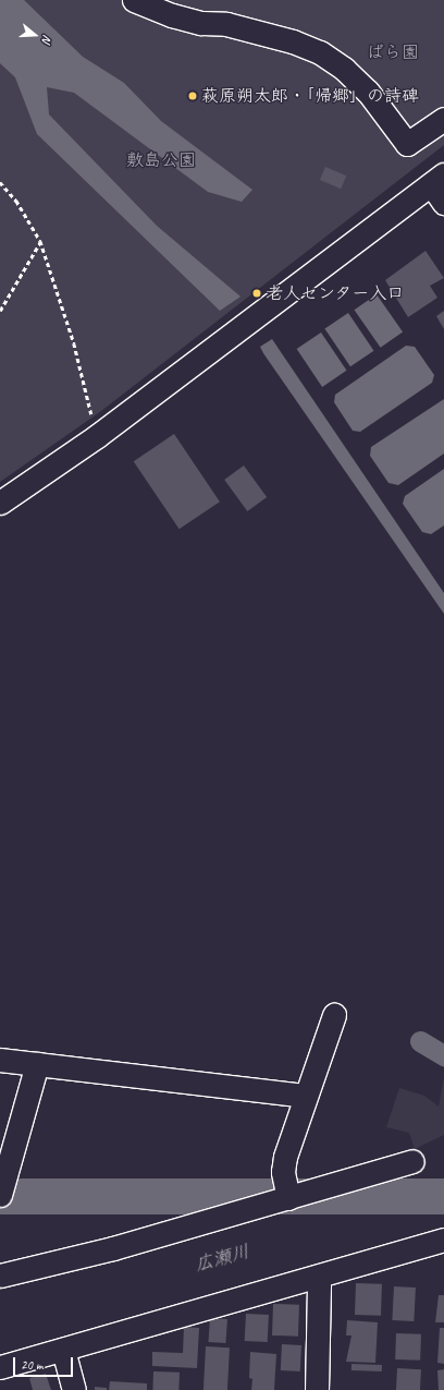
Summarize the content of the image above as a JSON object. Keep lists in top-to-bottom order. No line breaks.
{"water":["広瀬川"],"parks":["ばら園","敷島公園"],"places":["萩原朔太郎・「帰郷」の詩碑","老人センター入口"],"scale_bar":"20 m","north":"right"}
